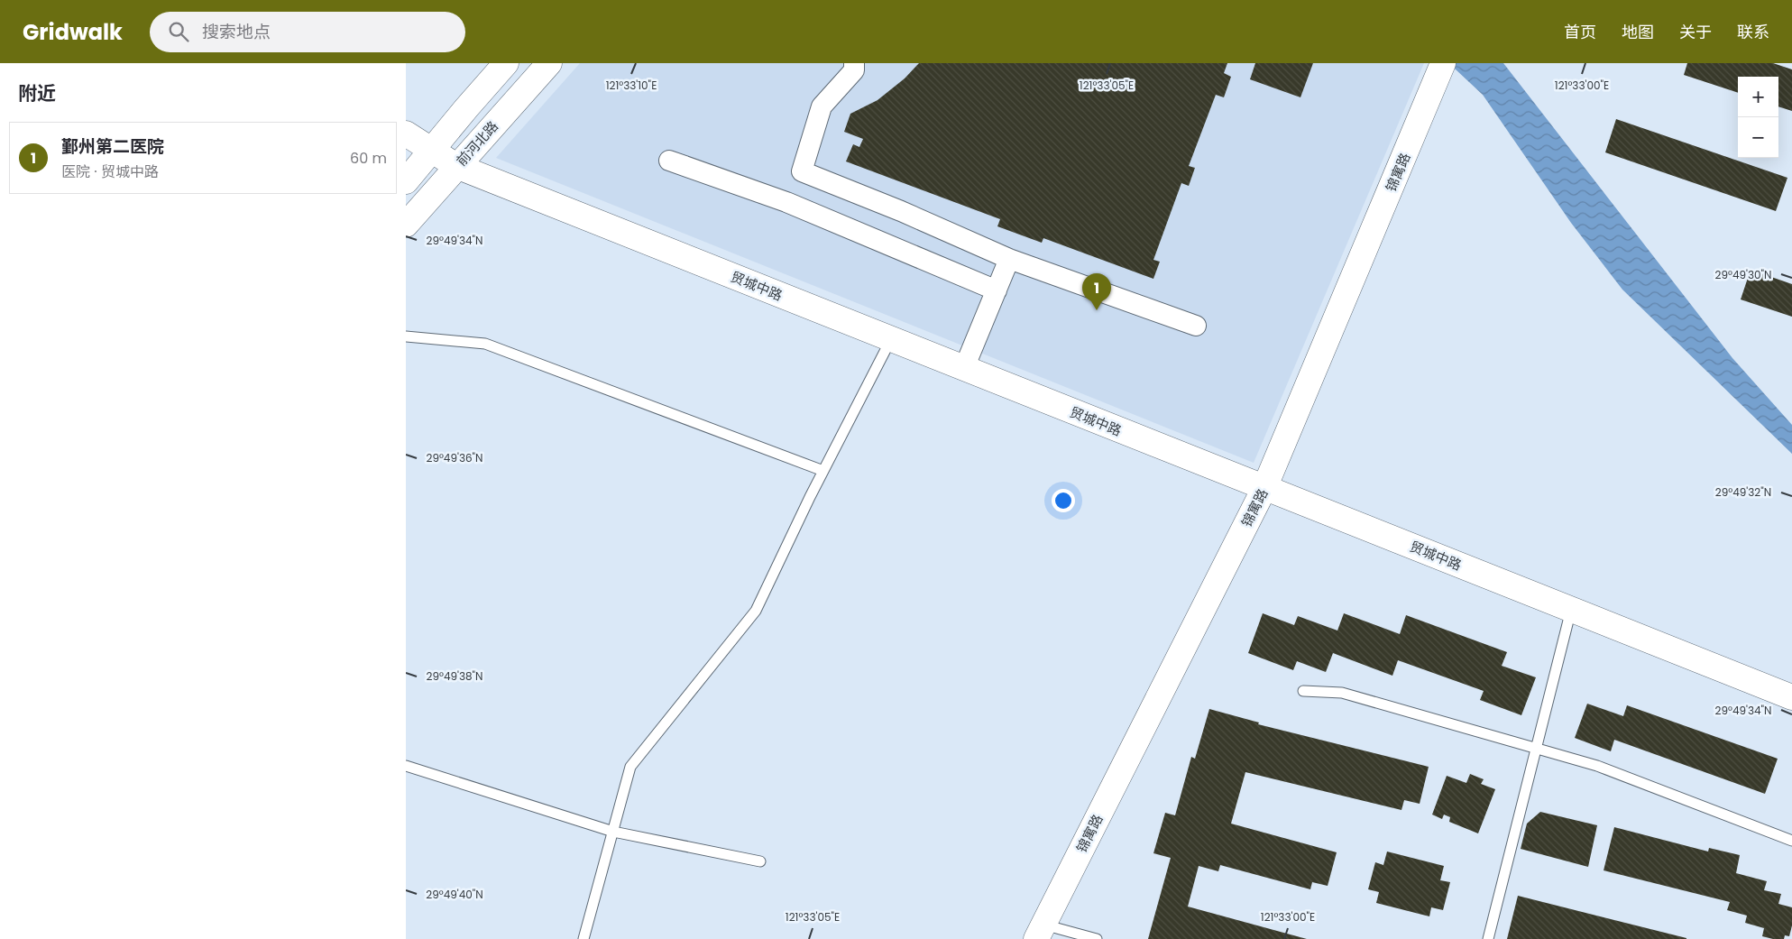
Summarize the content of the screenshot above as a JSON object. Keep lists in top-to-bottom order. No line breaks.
{"streets":{"main road":["前河北路","锦寓路","贸城中路"]},"crossings":[["前河北路","贸城中路"],["锦寓路","贸城中路"]],"page":{"header":"Gridwalk","search":"搜索地点","nav":["首页","地图","关于","联系"],"heading":"附近","map_buttons":["+","−"],"list":[{"mark":"1","name":"鄞州第二医院","note":"医院 · 贸城中路","value":"60 m"}],"pins":"1"},"coordinates":["121°33'10\"E","121°33'05\"E","121°33'00\"E","29°49'34\"N","29°49'30\"N","29°49'36\"N","29°49'32\"N","29°49'38\"N","29°49'40\"N"]}
